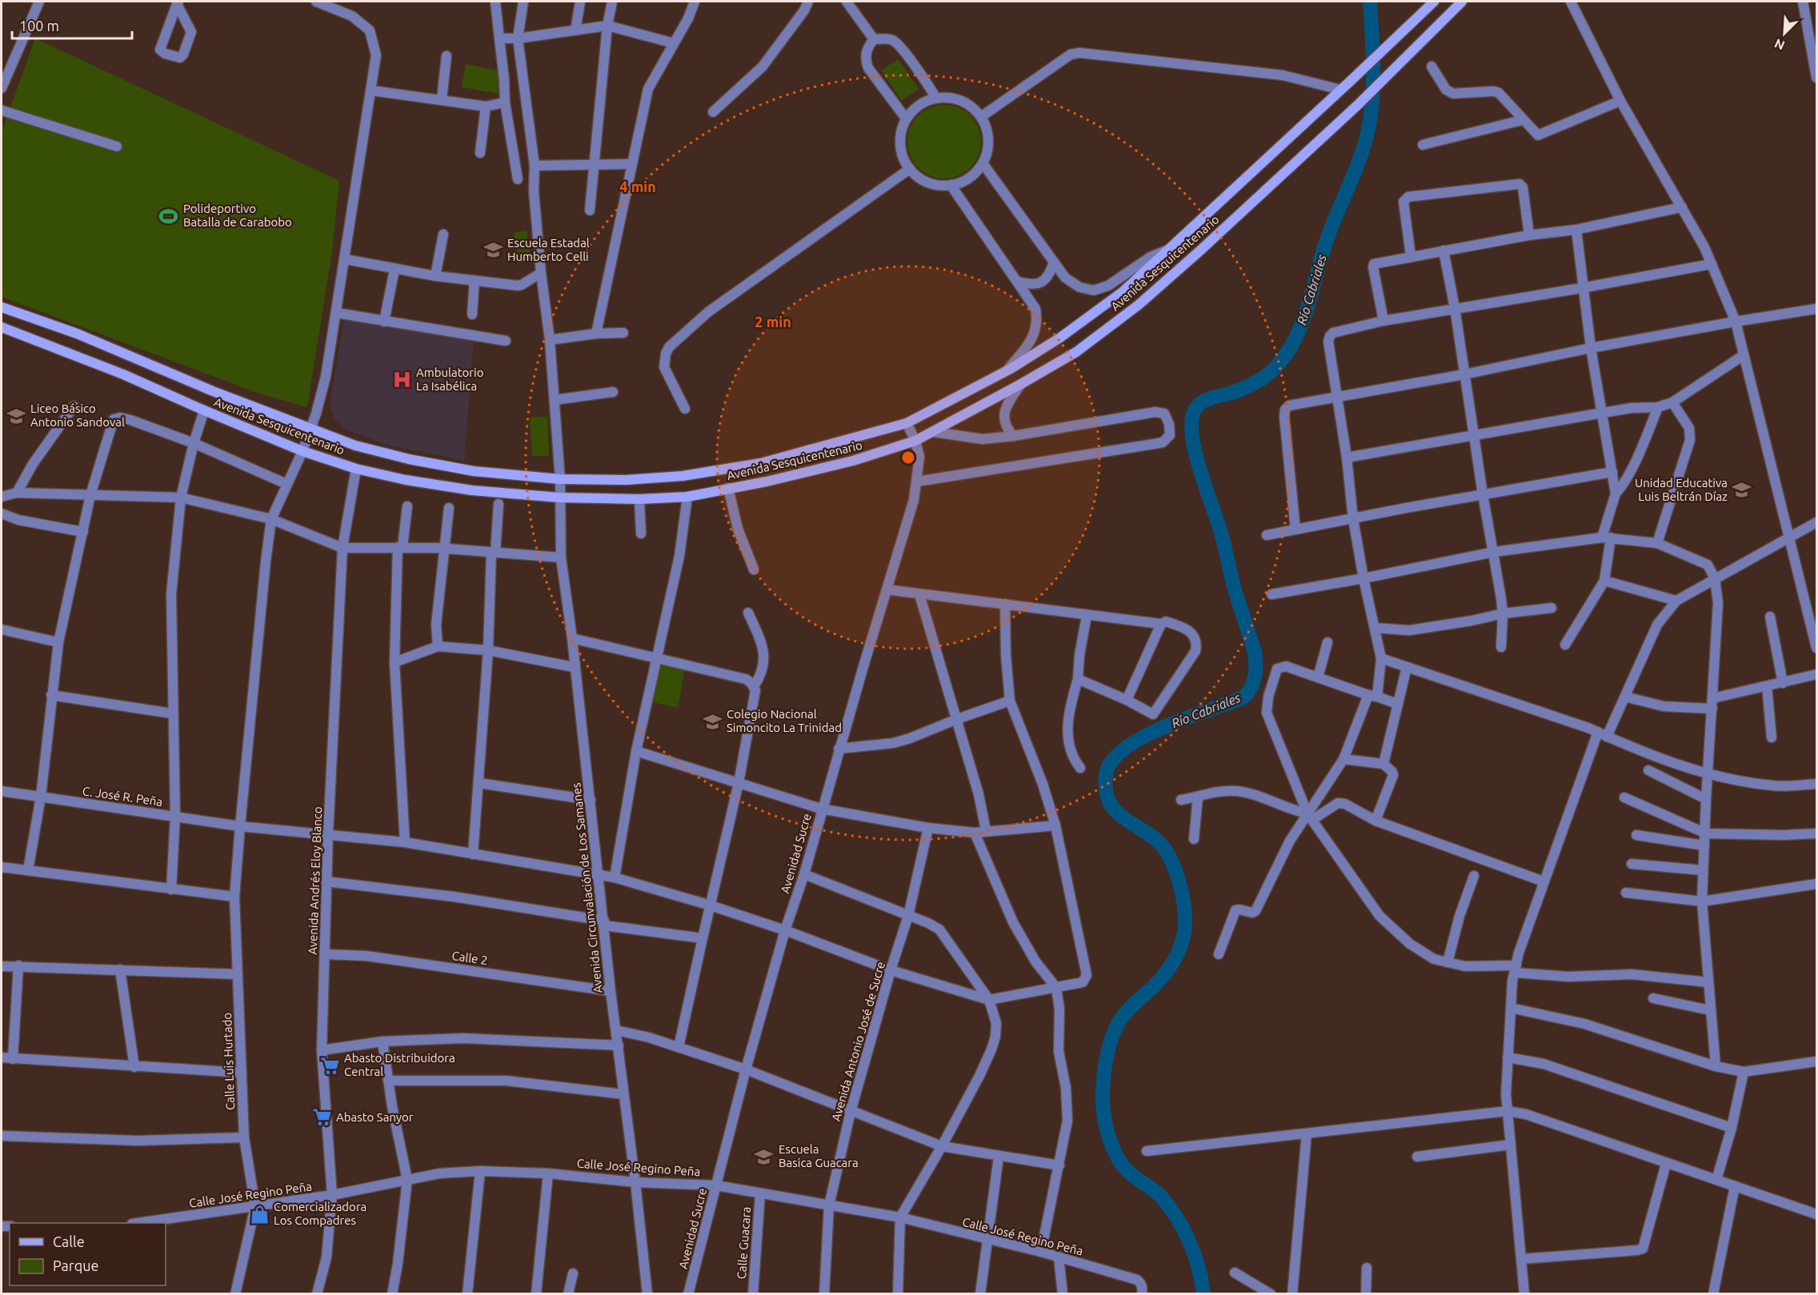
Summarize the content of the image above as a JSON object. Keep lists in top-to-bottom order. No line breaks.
{"streets":{"main road":["Avenida Sesquicentenario"],"street":["C. José R. Peña","Avenidad Sucre","Avenida Andrés Eloy Blanco","Avenida Circunvalación de Los Samanes","Calle 2","Avenida Antonio José de Sucre","Calle Luis Hurtado","Calle José Regino Peña","Calle Guacara"]},"crossings":[["Avenida Sesquicentenario","Avenidad Sucre"],["Avenida Sesquicentenario","Avenida Andrés Eloy Blanco"],["Avenida Sesquicentenario","Avenida Circunvalación de Los Samanes"],["Avenida Sesquicentenario","Calle Luis Hurtado"],["C. José R. Peña","Avenidad Sucre"],["C. José R. Peña","Avenida Andrés Eloy Blanco"],["C. José R. Peña","Avenida Circunvalación de Los Samanes"],["C. José R. Peña","Avenida Antonio José de Sucre"],["C. José R. Peña","Calle Luis Hurtado"],["Avenidad Sucre","Calle José Regino Peña"],["Avenida Andrés Eloy Blanco","Calle 2"],["Avenida Andrés Eloy Blanco","Calle José Regino Peña"],["Avenida Circunvalación de Los Samanes","Calle 2"],["Avenida Circunvalación de Los Samanes","Calle José Regino Peña"],["Avenida Antonio José de Sucre","Calle José Regino Peña"],["Calle Luis Hurtado","Calle José Regino Peña"],["Calle José Regino Peña","Calle Guacara"]],"water":["Río Cabriales"],"places":{"sports":["Polideportivo Batalla de Carabobo"],"school or university":["Escuela Estadal Humberto Celli","Liceo Básico Antonio Sandoval","Unidad Educativa Luis Beltrán Díaz","Colegio Nacional Simoncito La Trinidad","Escuela Basica Guacara"],"hospital":["Ambulatorio La Isabélica"],"supermarket":["Abasto Distribuidora Central","Abasto Sanyor"],"shop":["Comercializadora Los Compadres"]},"legend":["Calle","Parque"],"scale_bar":"100 m","north":"bottom left","rings":["4 min","2 min"]}
